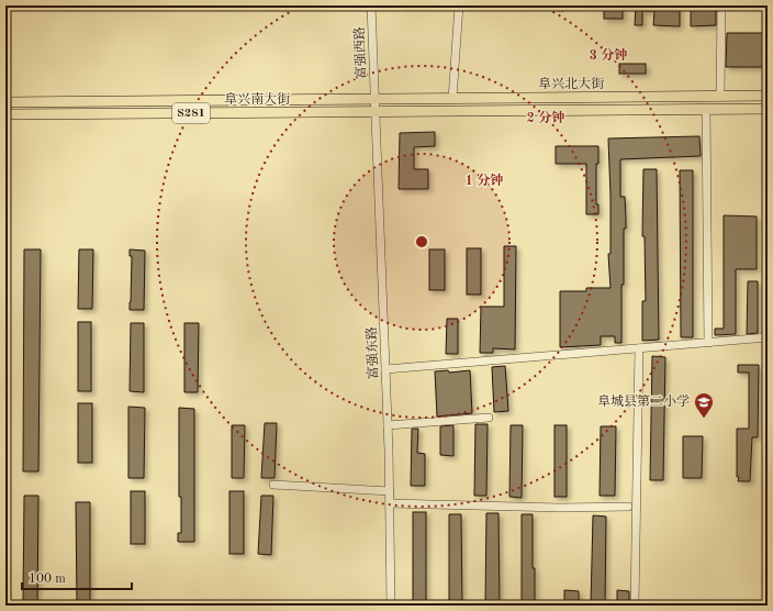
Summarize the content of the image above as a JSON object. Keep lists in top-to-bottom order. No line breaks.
{"streets":{"main road":["阜兴北大街","阜兴南大街","S281"],"street":["富强西路","富强东路"]},"crossings":[["富强西路","阜兴北大街"],["富强西路","阜兴南大街"],["富强西路","富强东路"],["阜兴北大街","阜兴南大街"],["阜兴北大街","富强东路"],["阜兴南大街","富强东路"]],"places":{"school or university":["阜城县第二小学"]},"scale_bar":"100 m","rings":["3 分钟","2 分钟","1 分钟"]}
